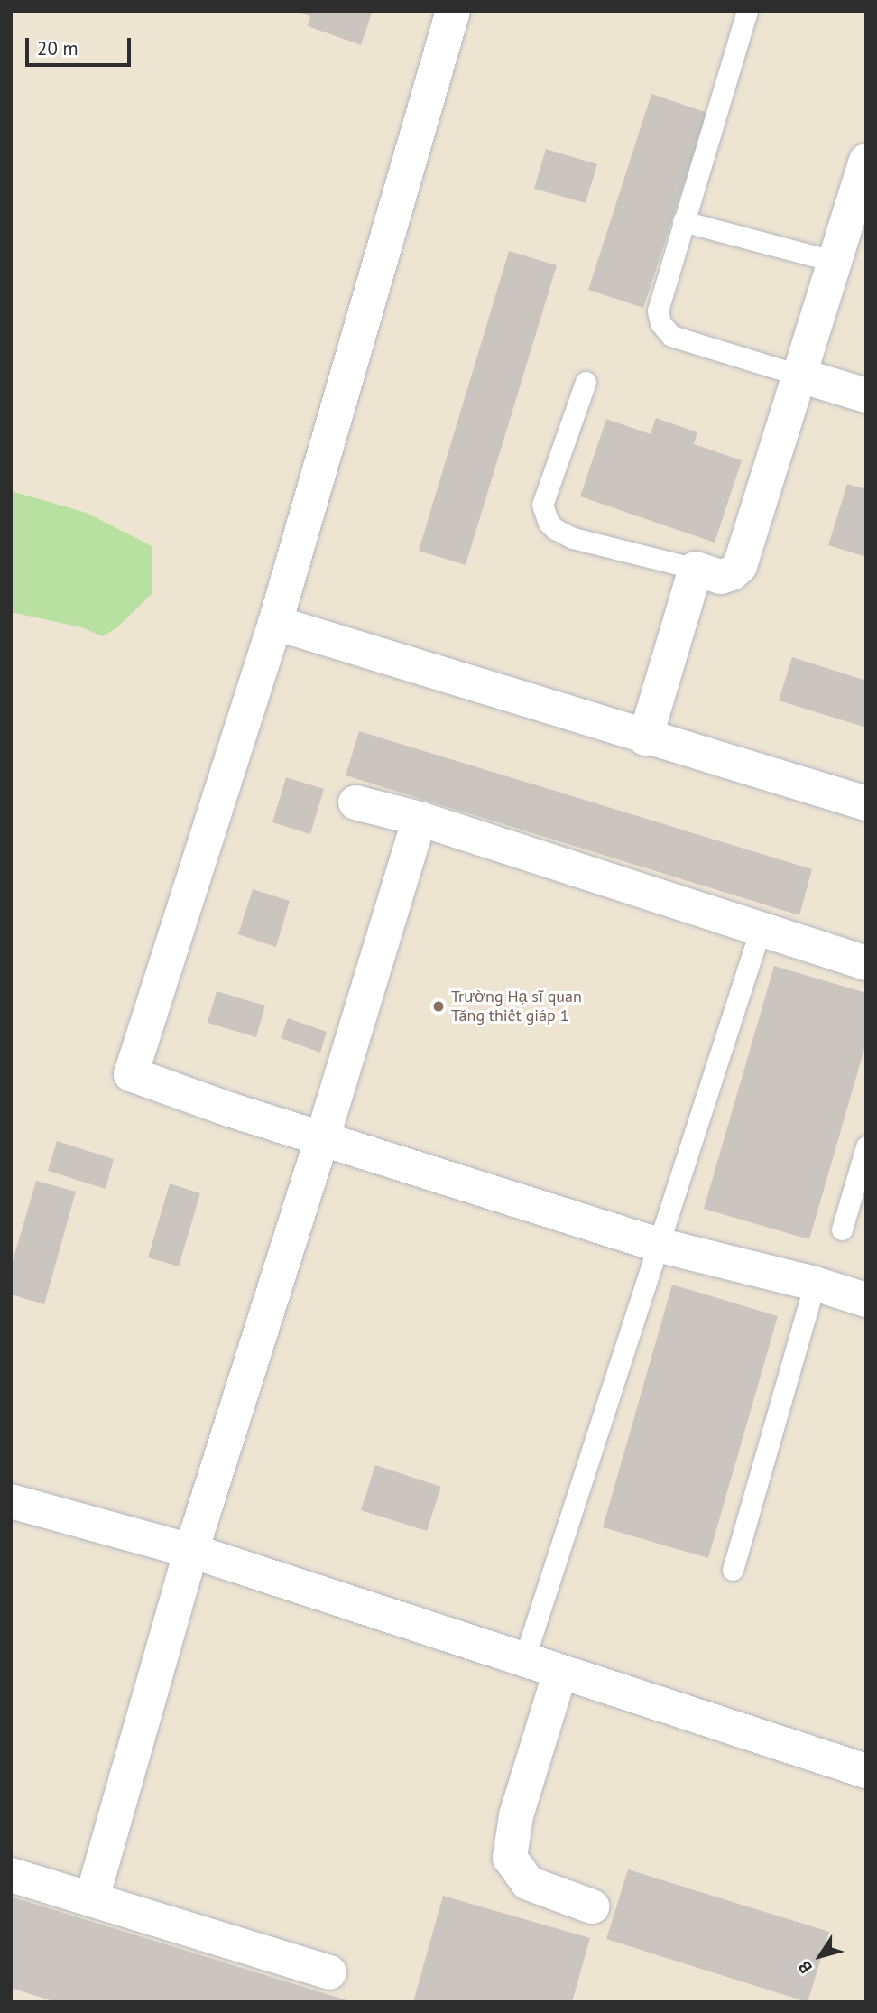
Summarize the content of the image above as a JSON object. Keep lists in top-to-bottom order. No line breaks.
{"places":["Trường Hạ sĩ quan Tăng thiết giáp 1"],"scale_bar":"20 m","north":"bottom left"}
